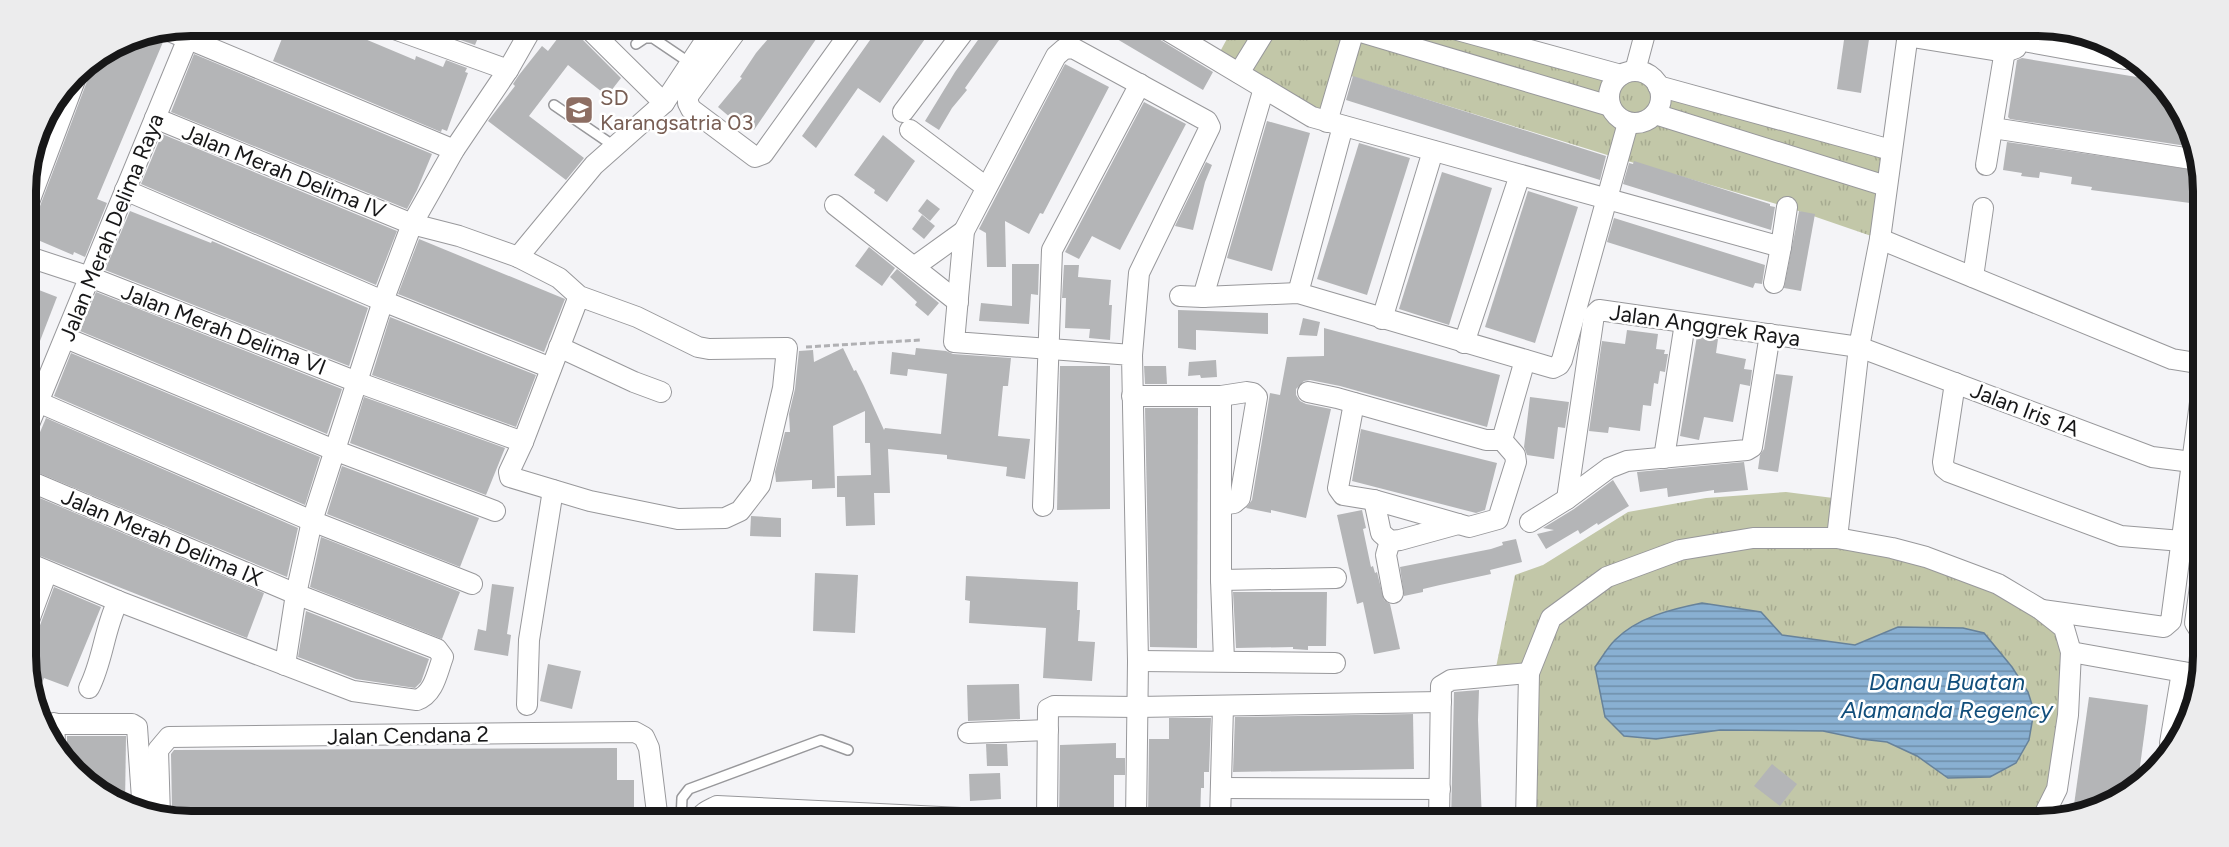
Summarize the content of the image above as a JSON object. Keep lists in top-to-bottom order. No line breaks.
{"streets":{"street":["Jalan Merah Delima IV","Jalan Merah Delima Raya","Jalan Anggrek Raya","Jalan Merah Delima VI","Jalan Iris 1A","Jalan Merah Delima IX","Jalan Cendana 2"]},"crossings":[["Jalan Merah Delima IV","Jalan Merah Delima Raya"],["Jalan Merah Delima Raya","Jalan Merah Delima VI"],["Jalan Anggrek Raya","Jalan Iris 1A"]],"water":["Danau Buatan Alamanda Regency"],"places":{"school or university":["SD Karangsatria 03"]}}
